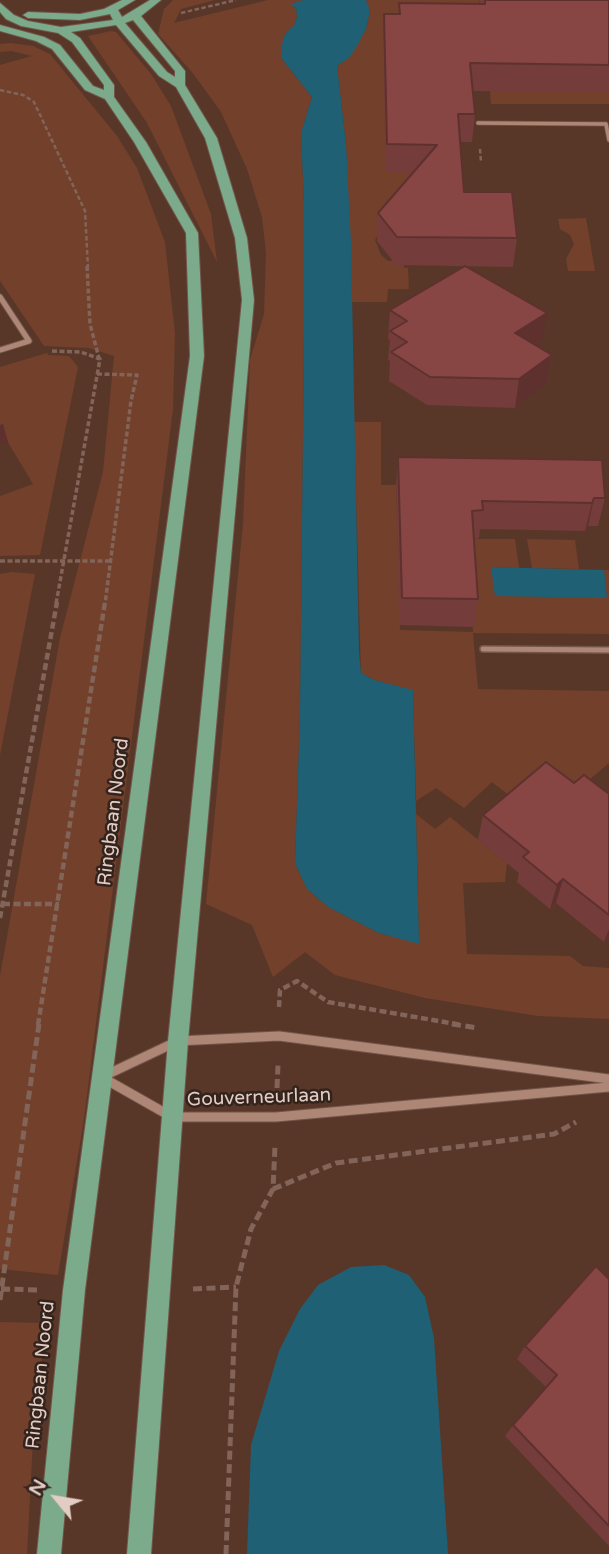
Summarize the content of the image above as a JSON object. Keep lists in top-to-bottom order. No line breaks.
{"streets":{"main road":["Ringbaan Noord"],"street":["Gouverneurlaan"]},"crossings":[["Ringbaan Noord","Gouverneurlaan"]],"north":"top left"}
